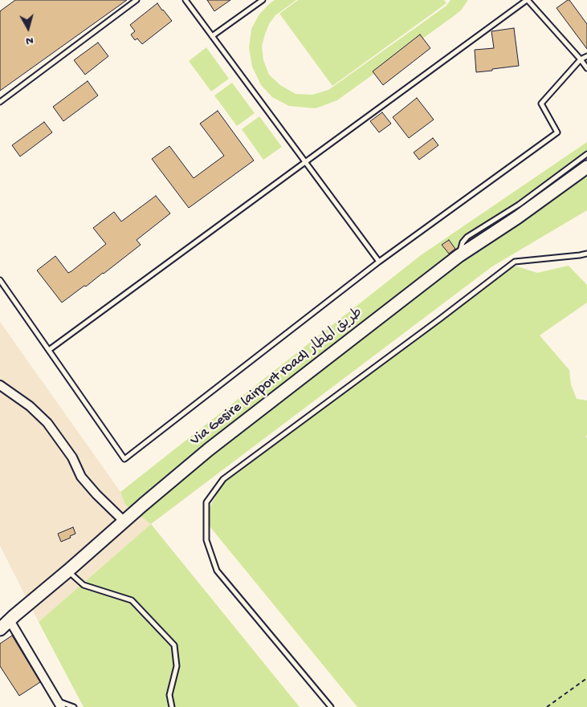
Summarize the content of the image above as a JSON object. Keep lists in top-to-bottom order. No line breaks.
{"streets":{"main road":["Via Gesire (airport road) طريق المطار"]},"north":"bottom"}
